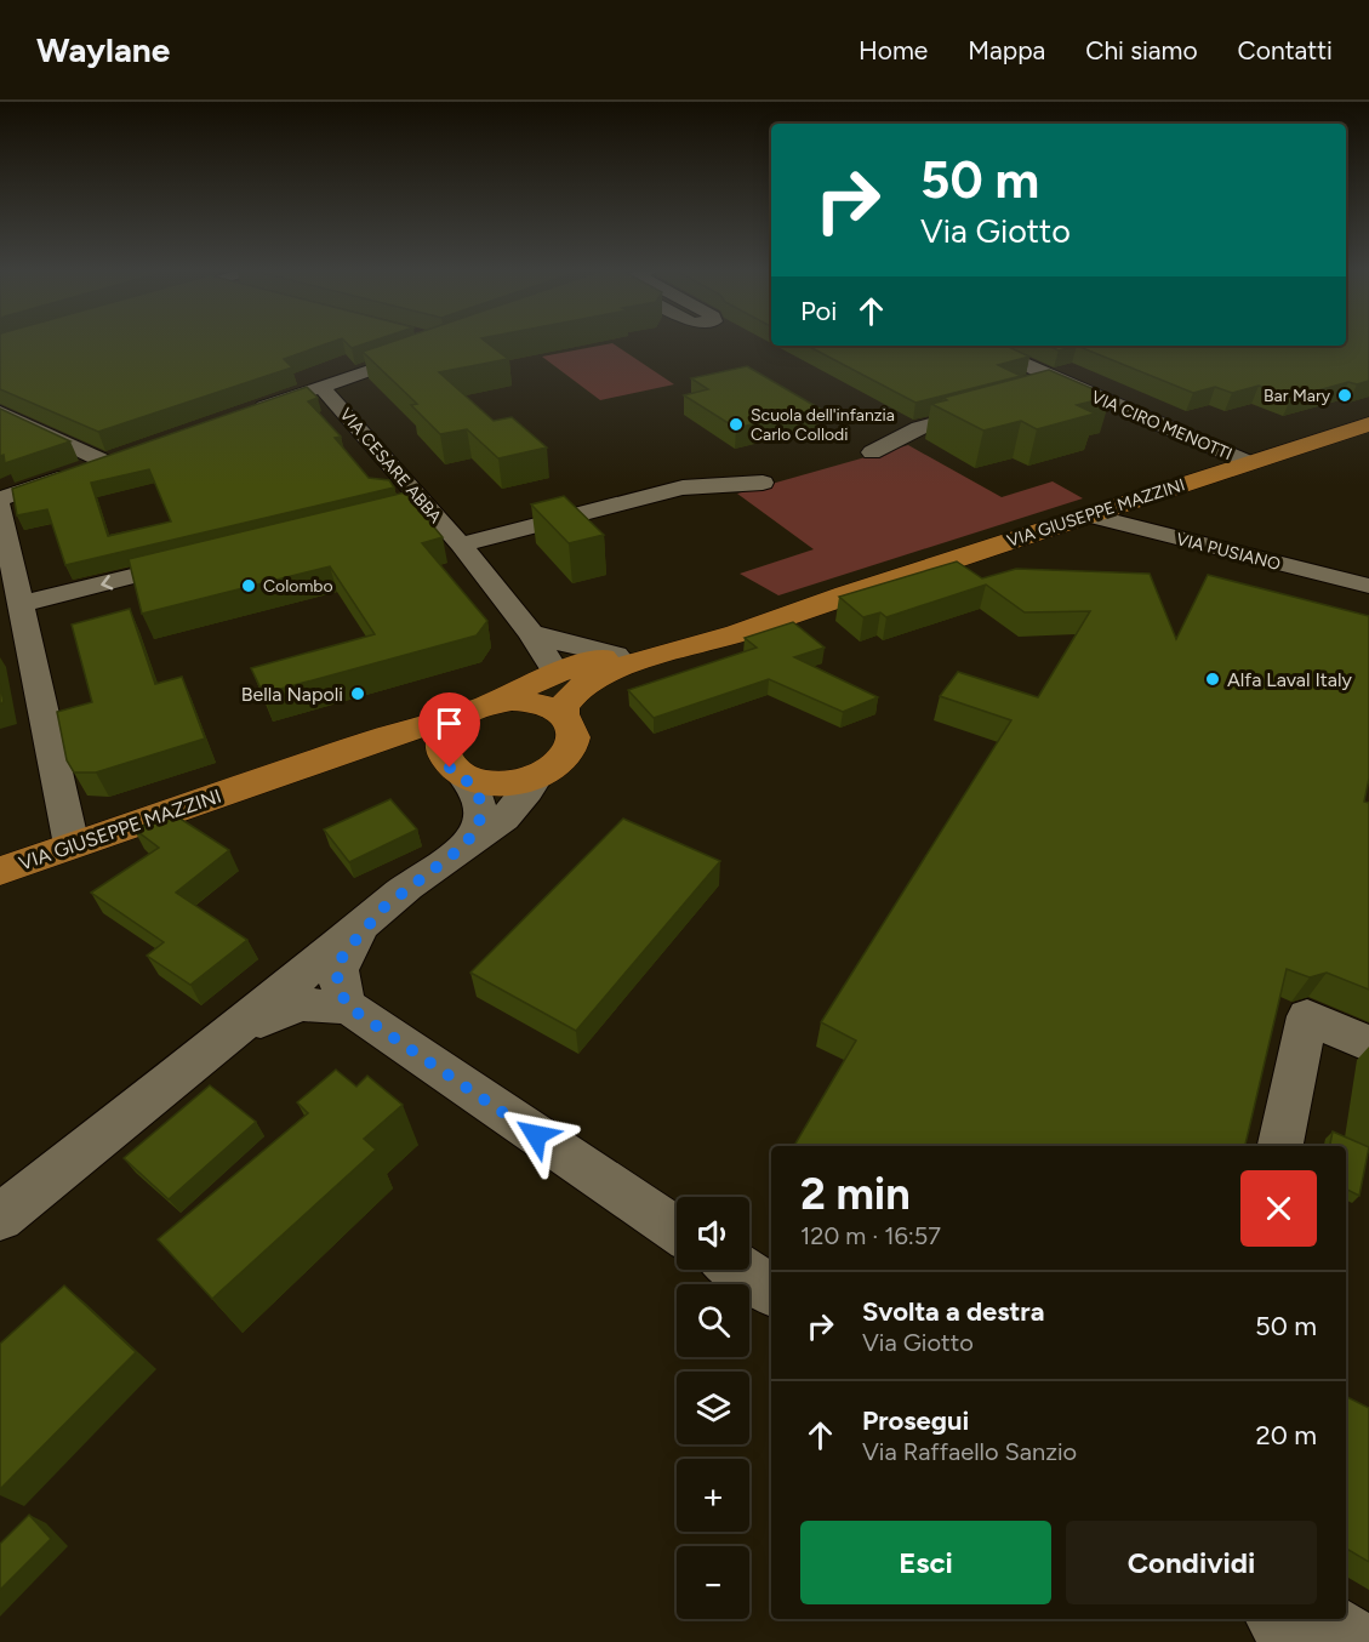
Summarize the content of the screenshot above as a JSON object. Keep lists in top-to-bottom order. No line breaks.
{"streets":{"main road":["VIA GIUSEPPE MAZZINI"],"street":["VIA CIRO MENOTTI","VIA CESARE ABBA","VIA PUSIANO"]},"crossings":[["VIA CIRO MENOTTI","VIA GIUSEPPE MAZZINI"],["VIA CESARE ABBA","VIA GIUSEPPE MAZZINI"],["VIA GIUSEPPE MAZZINI","VIA PUSIANO"]],"places":["Bar Mary","Scuola dell'infanzia Carlo Collodi","Colombo","Alfa Laval Italy","Bella Napoli"],"page":{"header":"Waylane","nav":["Home","Mappa","Chi siamo","Contatti"],"turn":["50 m","Via Giotto"],"then":"Poi","heading":["2 min","120 m · 16:57"],"map_buttons":["+","−"],"list":[{"name":"Svolta a destra","note":"Via Giotto","value":"50 m"},{"name":"Prosegui","note":"Via Raffaello Sanzio","value":"20 m"}],"buttons":["Esci","Condividi"]}}
